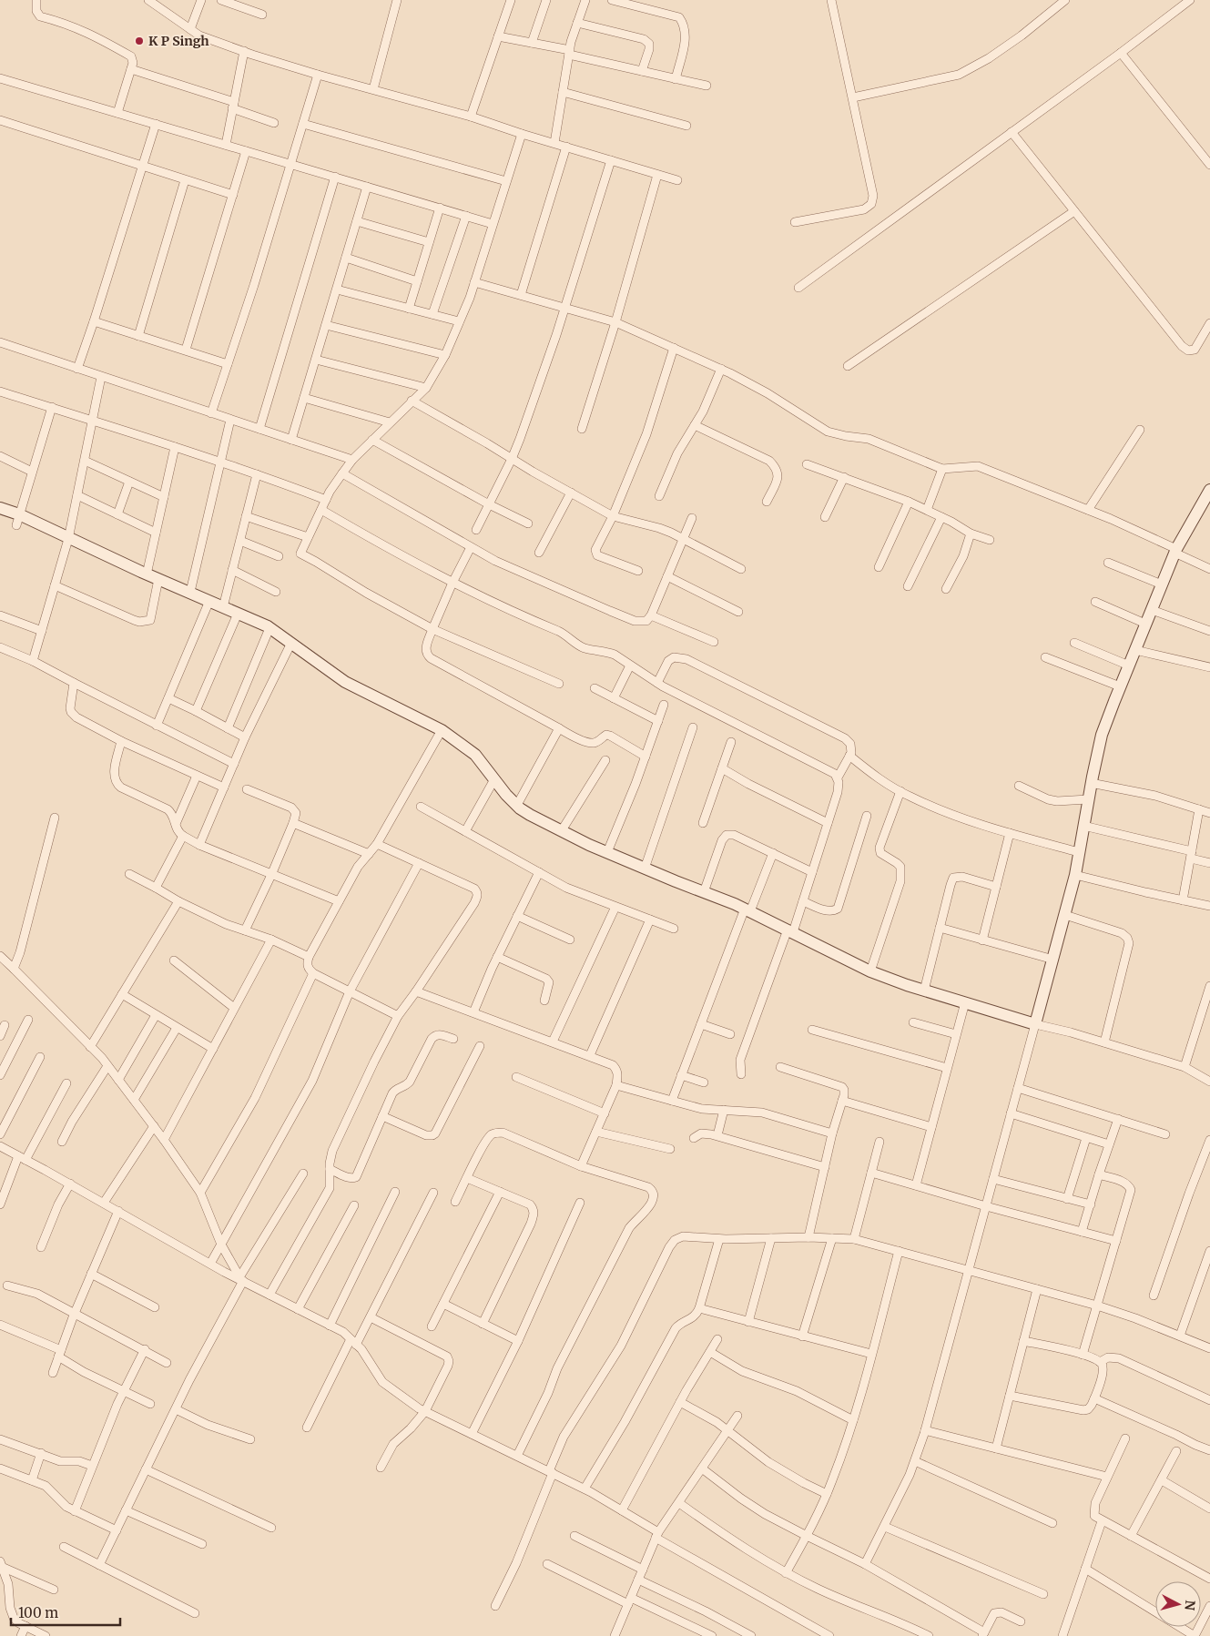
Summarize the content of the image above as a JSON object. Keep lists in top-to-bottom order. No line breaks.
{"places":["K P Singh"],"scale_bar":"100 m","north":"right"}
